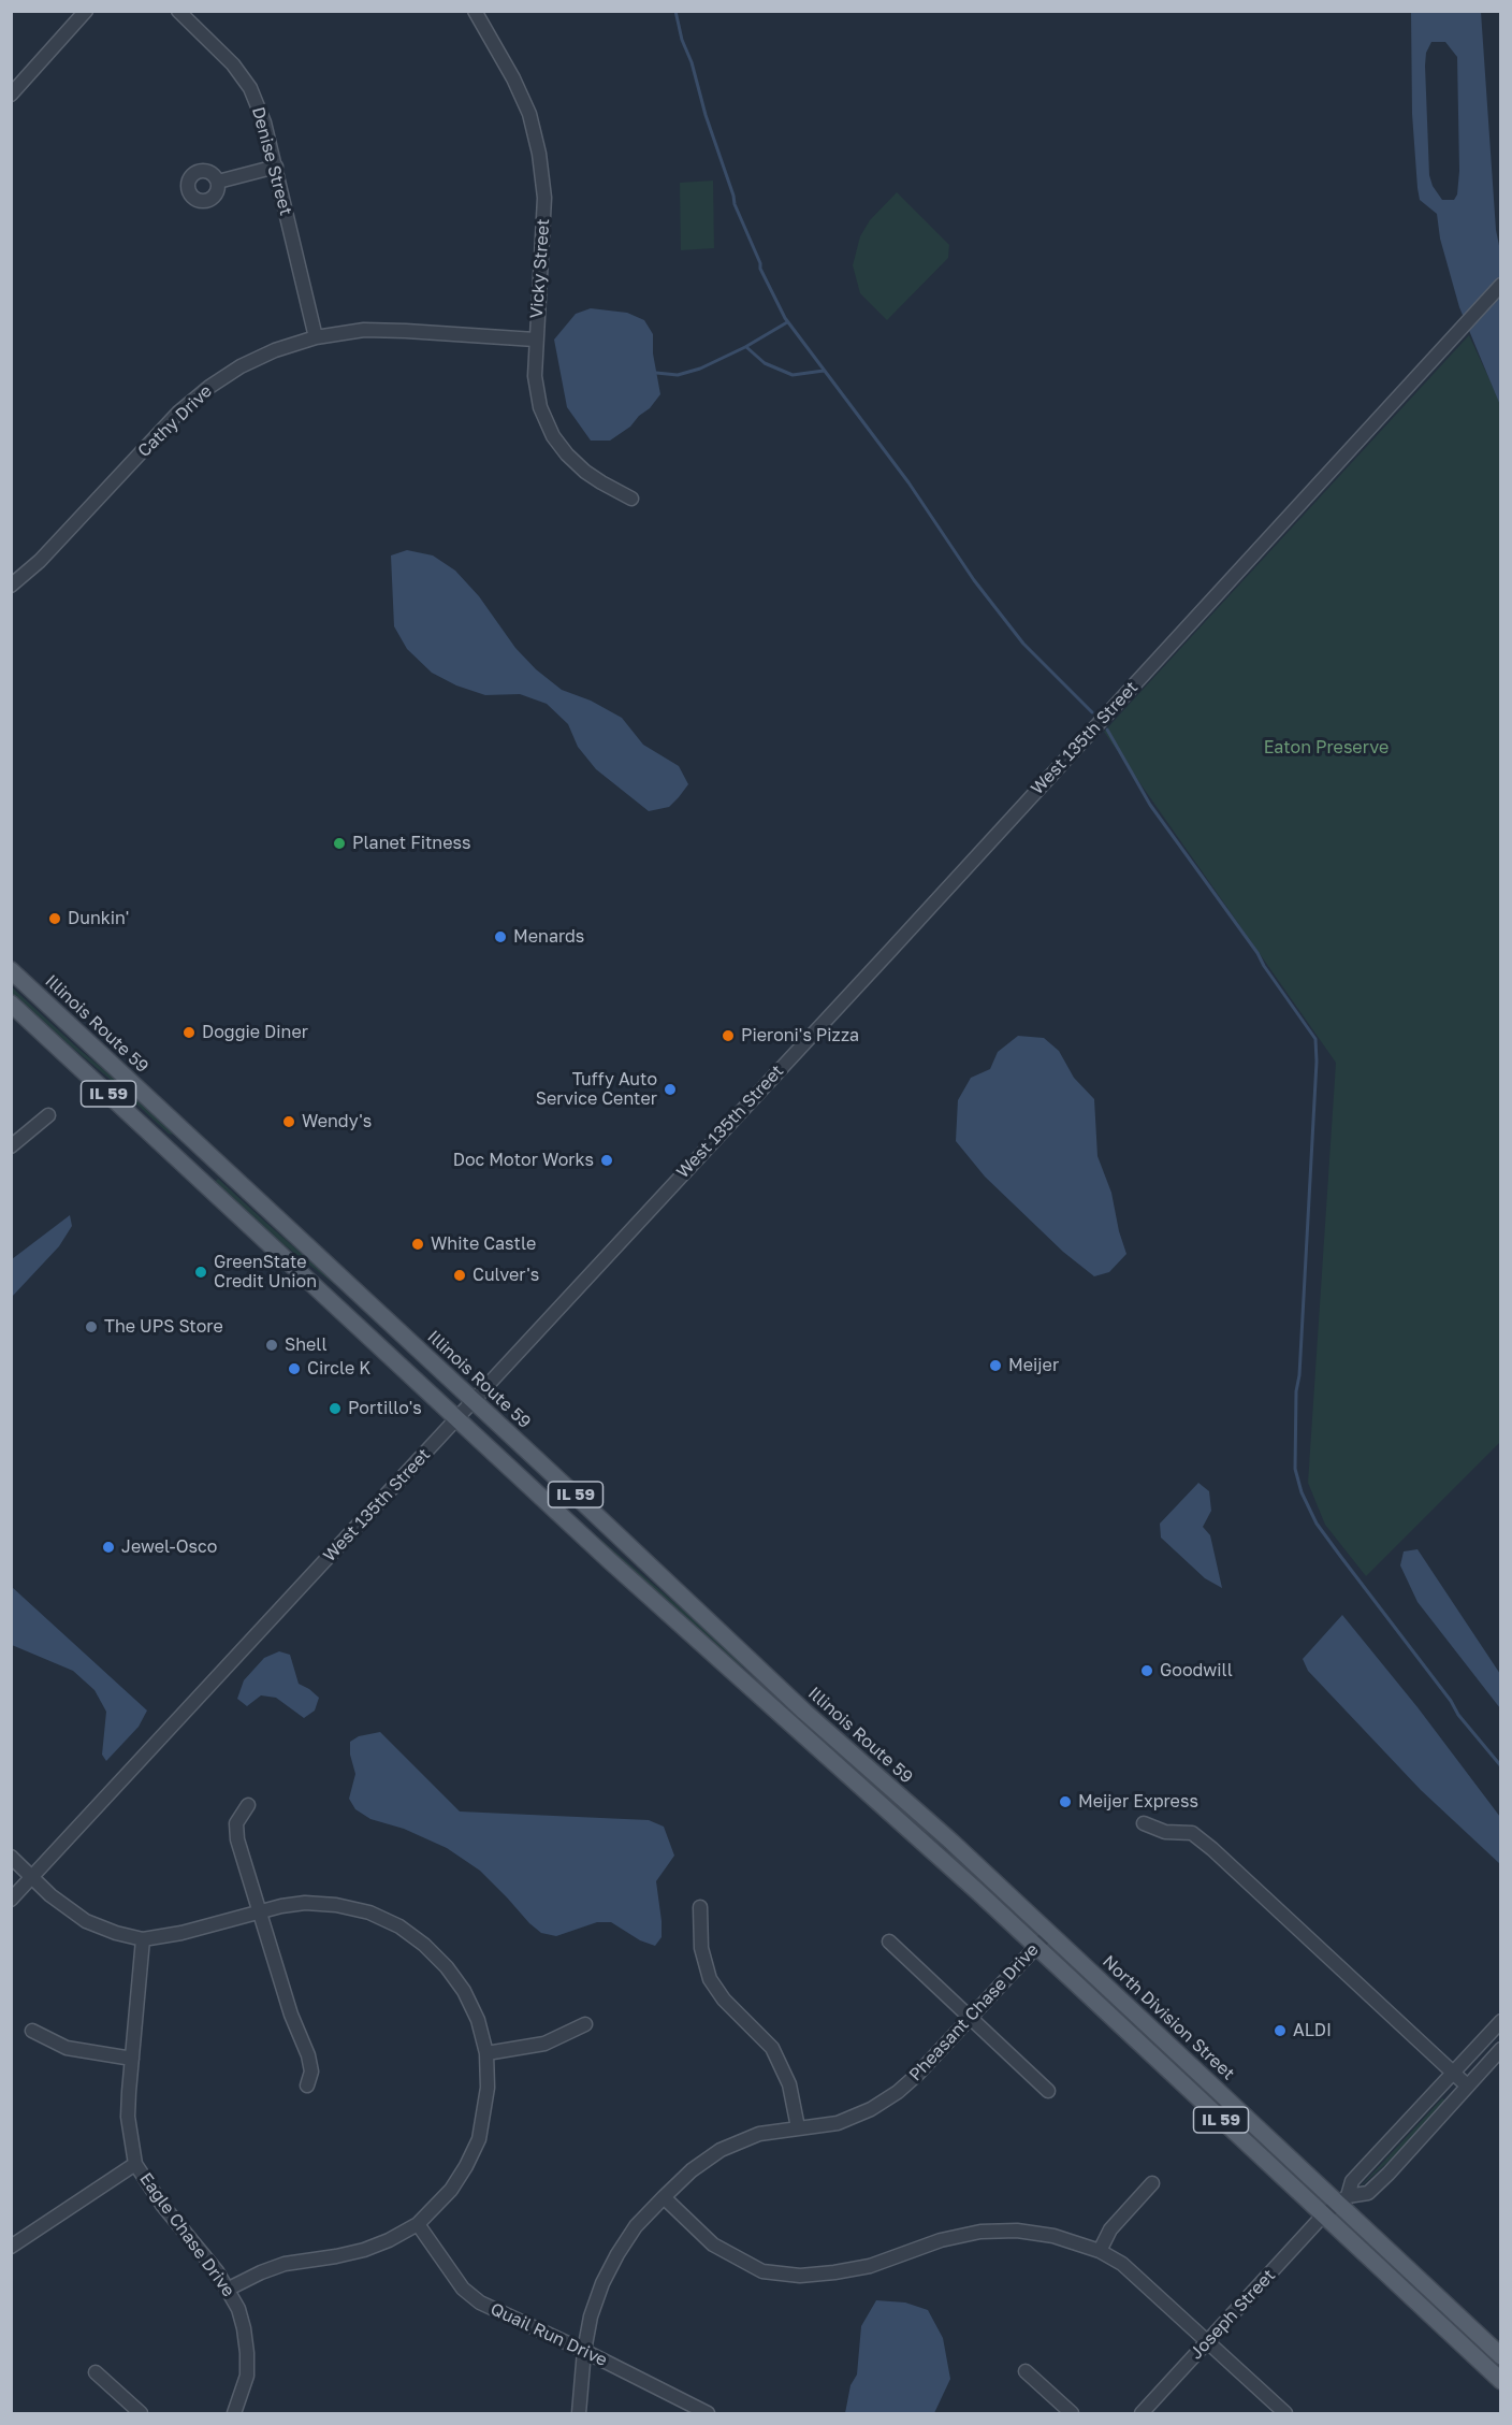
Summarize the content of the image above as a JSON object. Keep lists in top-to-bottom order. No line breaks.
{"streets":{"main road":["Illinois Route 59","IL 59","North Division Street"],"street":["Denise Street","Vicky Street","Cathy Drive","West 135th Street","Pheasant Chase Drive","Eagle Chase Drive","Joseph Street","Quail Run Drive"]},"crossings":[["Denise Street","Cathy Drive"],["Vicky Street","Cathy Drive"],["West 135th Street","Illinois Route 59"],["West 135th Street","IL 59"],["Illinois Route 59","North Division Street"],["IL 59","Pheasant Chase Drive"],["IL 59","Joseph Street"],["Pheasant Chase Drive","North Division Street"],["Pheasant Chase Drive","Quail Run Drive"],["North Division Street","Joseph Street"]],"parks":["Eaton Preserve"],"places":["Planet Fitness","Dunkin'","Menards","Doggie Diner","Pieroni's Pizza","Tuffy Auto Service Center","Wendy's","Doc Motor Works","White Castle","GreenState Credit Union","Culver's","The UPS Store","Shell","Meijer","Circle K","Portillo's","Jewel-Osco","Goodwill","Meijer Express","ALDI"]}
